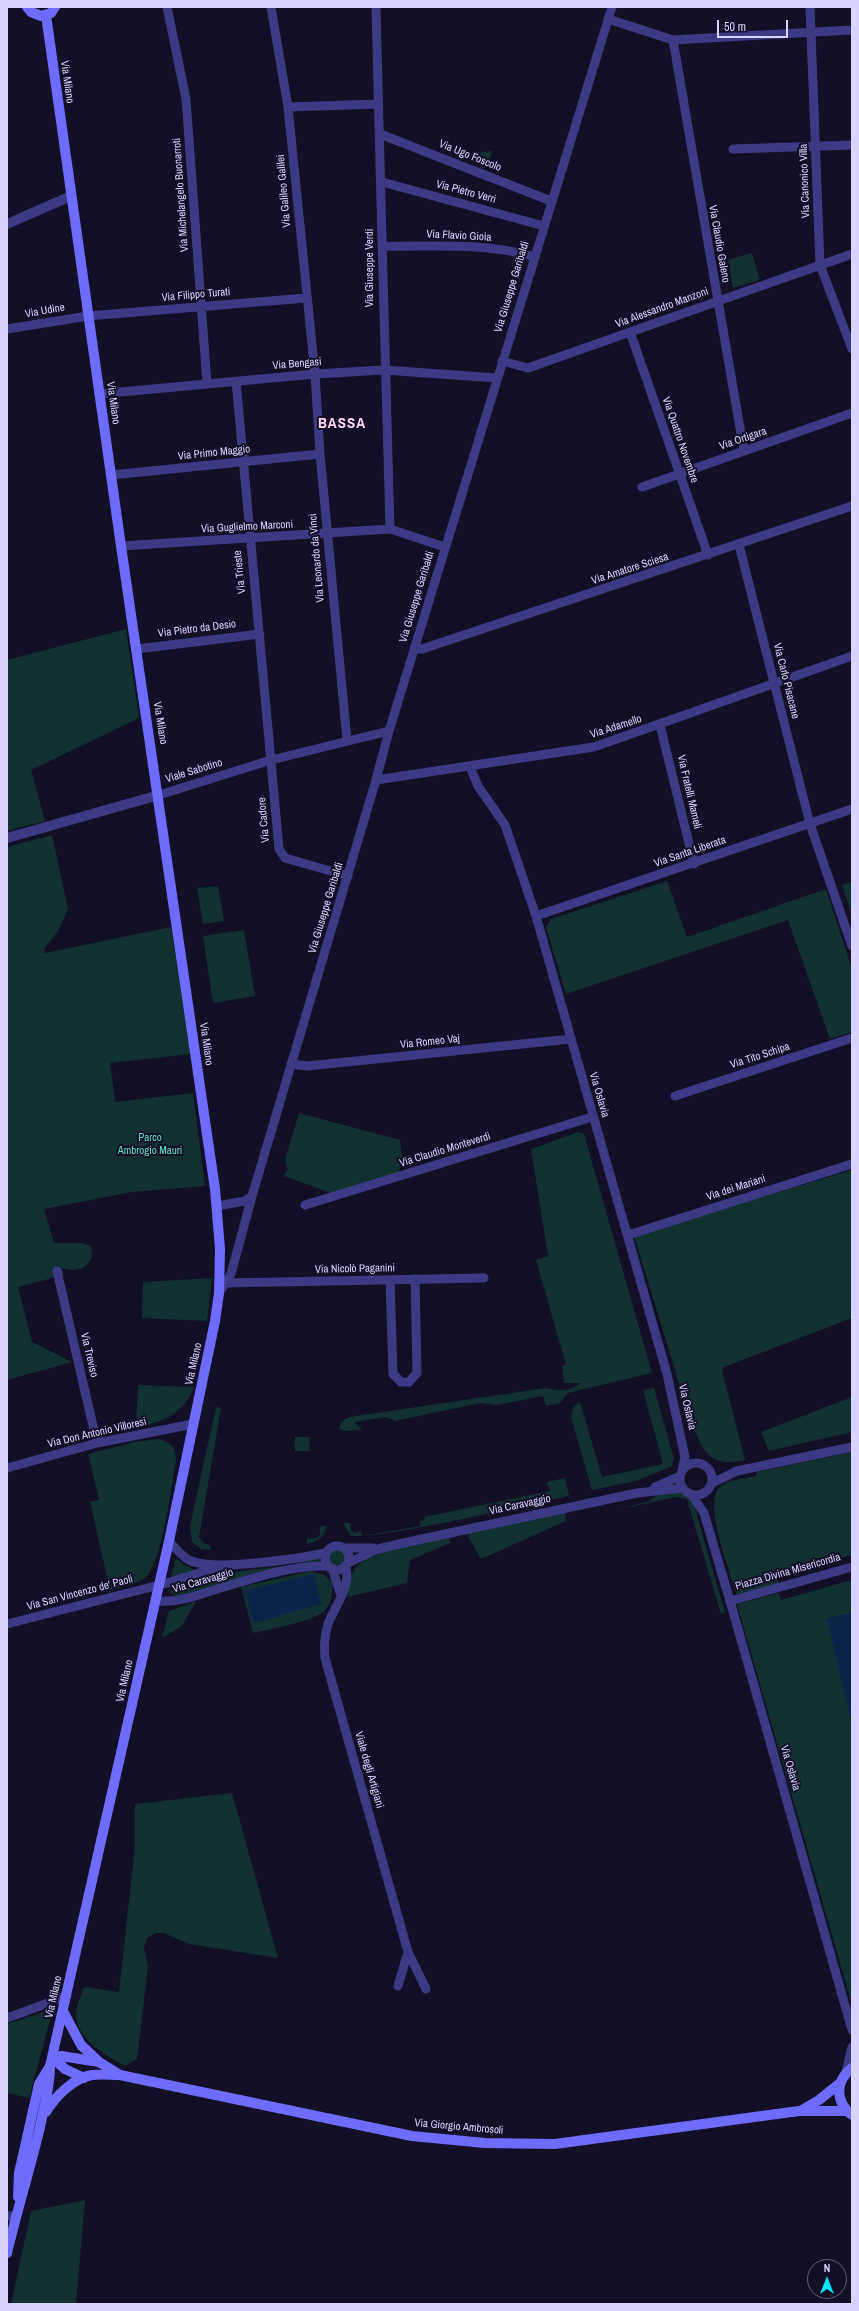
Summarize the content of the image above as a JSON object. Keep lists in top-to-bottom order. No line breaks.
{"streets":{"main road":["Via Milano","Via Giorgio Ambrosoli"],"street":["Via Ugo Foscolo","Via Canonico Villa","Via Galileo Galilei","Via Pietro Verri","Via Michelangelo Buonarroti","Via Flavio Gioia","Via Claudio Galeno","Via Giuseppe Verdi","Via Giuseppe Garibaldi","Via Filippo Turati","Via Alessandro Manzoni","Via Udine","Via Bengasi","Via Ortigara","Via Quattro Novembre","Via Primo Maggio","Via Guglielmo Marconi","Via Leonardo da Vinci","Via Amatore Sciesa","Via Trieste","Via Pietro da Desio","Via Carlo Pisacane","Via Adamello","Viale Sabotino","Via Fratelli Mameli","Via Cadore","Via Santa Liberata","Via Romeo Vaj","Via Tito Schipa","Via Oslavia","Via Claudio Monteverdi","Via dei Mariani","Via Nicolò Paganini","Via Treviso","Via Don Antonio Villoresi","Via Caravaggio","Piazza Divina Misericordia","Via San Vincenzo de' Paoli","Viale degli Artigiani"]},"crossings":[["Via Milano","Via Giuseppe Garibaldi"],["Via Milano","Via Filippo Turati"],["Via Milano","Via Udine"],["Via Milano","Via Bengasi"],["Via Milano","Via Primo Maggio"],["Via Milano","Via Guglielmo Marconi"],["Via Milano","Via Pietro da Desio"],["Via Milano","Viale Sabotino"],["Via Milano","Via Don Antonio Villoresi"],["Via Milano","Via Caravaggio"],["Via Milano","Via San Vincenzo de' Paoli"],["Via Milano","Via Giorgio Ambrosoli"],["Via Ugo Foscolo","Via Giuseppe Verdi"],["Via Ugo Foscolo","Via Giuseppe Garibaldi"],["Via Canonico Villa","Via Alessandro Manzoni"],["Via Galileo Galilei","Via Filippo Turati"],["Via Galileo Galilei","Via Bengasi"],["Via Galileo Galilei","Via Leonardo da Vinci"],["Via Pietro Verri","Via Giuseppe Verdi"],["Via Pietro Verri","Via Giuseppe Garibaldi"],["Via Michelangelo Buonarroti","Via Filippo Turati"],["Via Michelangelo Buonarroti","Via Bengasi"],["Via Flavio Gioia","Via Giuseppe Verdi"],["Via Flavio Gioia","Via Giuseppe Garibaldi"],["Via Claudio Galeno","Via Alessandro Manzoni"],["Via Claudio Galeno","Via Ortigara"],["Via Giuseppe Verdi","Via Bengasi"],["Via Giuseppe Verdi","Via Guglielmo Marconi"],["Via Giuseppe Garibaldi","Via Alessandro Manzoni"],["Via Giuseppe Garibaldi","Via Bengasi"],["Via Giuseppe Garibaldi","Via Guglielmo Marconi"],["Via Giuseppe Garibaldi","Via Amatore Sciesa"],["Via Giuseppe Garibaldi","Via Adamello"],["Via Giuseppe Garibaldi","Viale Sabotino"],["Via Giuseppe Garibaldi","Via Cadore"],["Via Giuseppe Garibaldi","Via Romeo Vaj"],["Via Giuseppe Garibaldi","Via Nicolò Paganini"],["Via Filippo Turati","Via Udine"],["Via Alessandro Manzoni","Via Quattro Novembre"],["Via Bengasi","Via Leonardo da Vinci"],["Via Bengasi","Via Trieste"],["Via Ortigara","Via Quattro Novembre"],["Via Quattro Novembre","Via Amatore Sciesa"],["Via Primo Maggio","Via Leonardo da Vinci"],["Via Primo Maggio","Via Trieste"],["Via Guglielmo Marconi","Via Leonardo da Vinci"],["Via Guglielmo Marconi","Via Trieste"],["Via Leonardo da Vinci","Viale Sabotino"],["Via Amatore Sciesa","Via Carlo Pisacane"],["Via Trieste","Via Pietro da Desio"],["Via Trieste","Viale Sabotino"],["Via Trieste","Via Cadore"],["Via Carlo Pisacane","Via Adamello"],["Via Carlo Pisacane","Via Santa Liberata"],["Via Adamello","Via Fratelli Mameli"],["Via Adamello","Via Oslavia"],["Viale Sabotino","Via Cadore"],["Via Fratelli Mameli","Via Santa Liberata"],["Via Santa Liberata","Via Oslavia"],["Via Romeo Vaj","Via Oslavia"],["Via Oslavia","Via Claudio Monteverdi"],["Via Oslavia","Via dei Mariani"],["Via Oslavia","Via Caravaggio"],["Via Oslavia","Piazza Divina Misericordia"],["Via Treviso","Via Don Antonio Villoresi"],["Via Caravaggio","Via San Vincenzo de' Paoli"],["Via Caravaggio","Viale degli Artigiani"]],"districts":["BASSA"],"parks":["Parco Ambrogio Mauri"],"scale_bar":"50 m","north":"top"}
